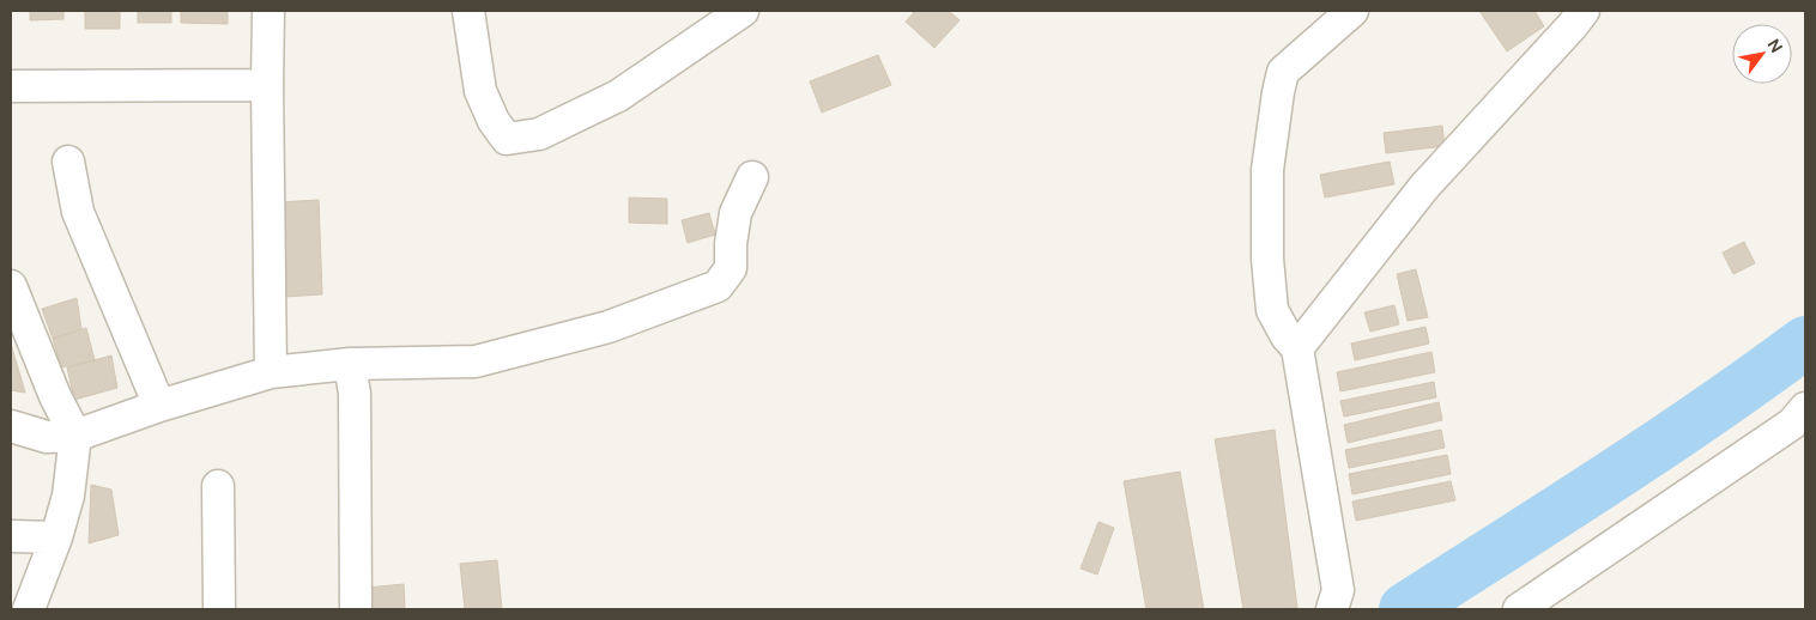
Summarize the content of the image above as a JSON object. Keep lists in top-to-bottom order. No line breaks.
{"north":"top right"}
